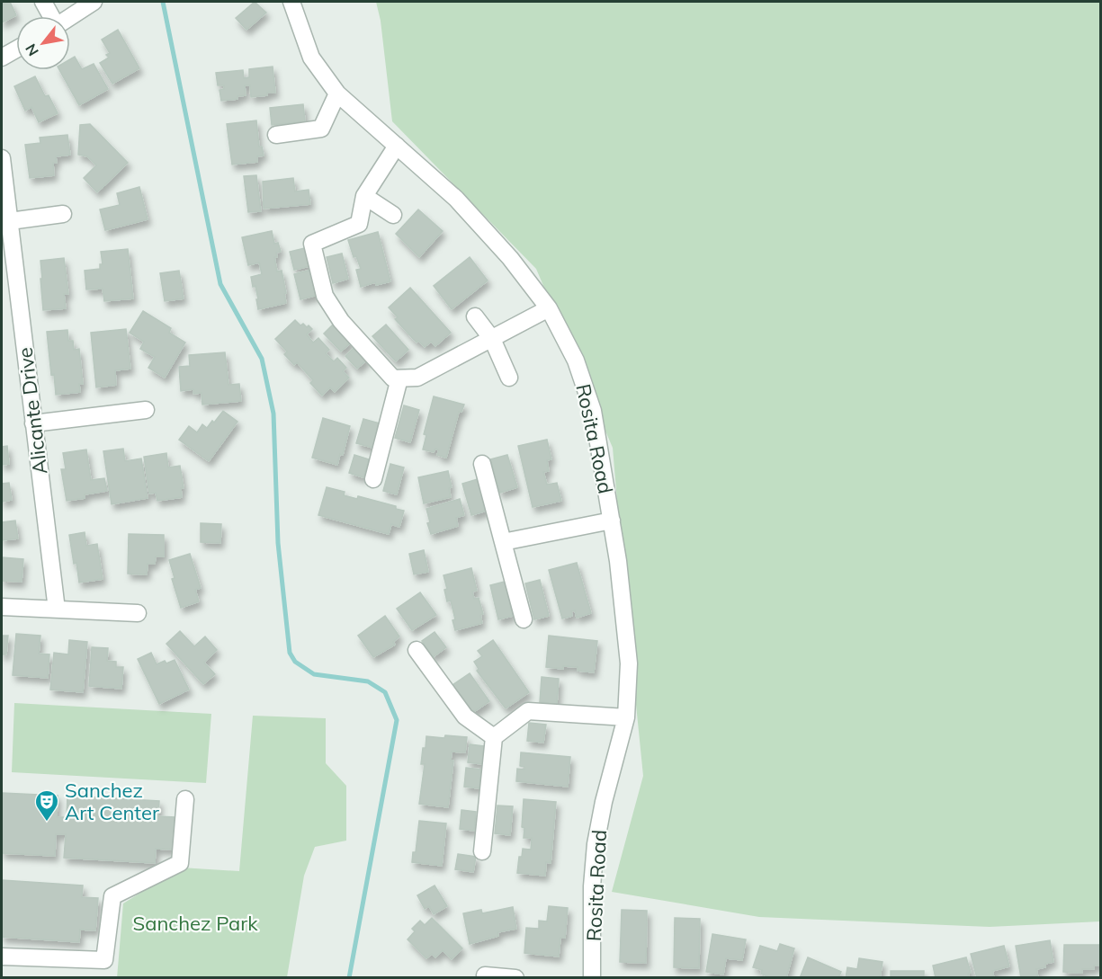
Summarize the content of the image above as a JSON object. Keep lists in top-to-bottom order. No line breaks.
{"streets":{"street":["Alicante Drive","Rosita Road"]},"parks":["Sanchez Park"],"places":{"theatre":["Sanchez Art Center"]},"north":"bottom left"}
